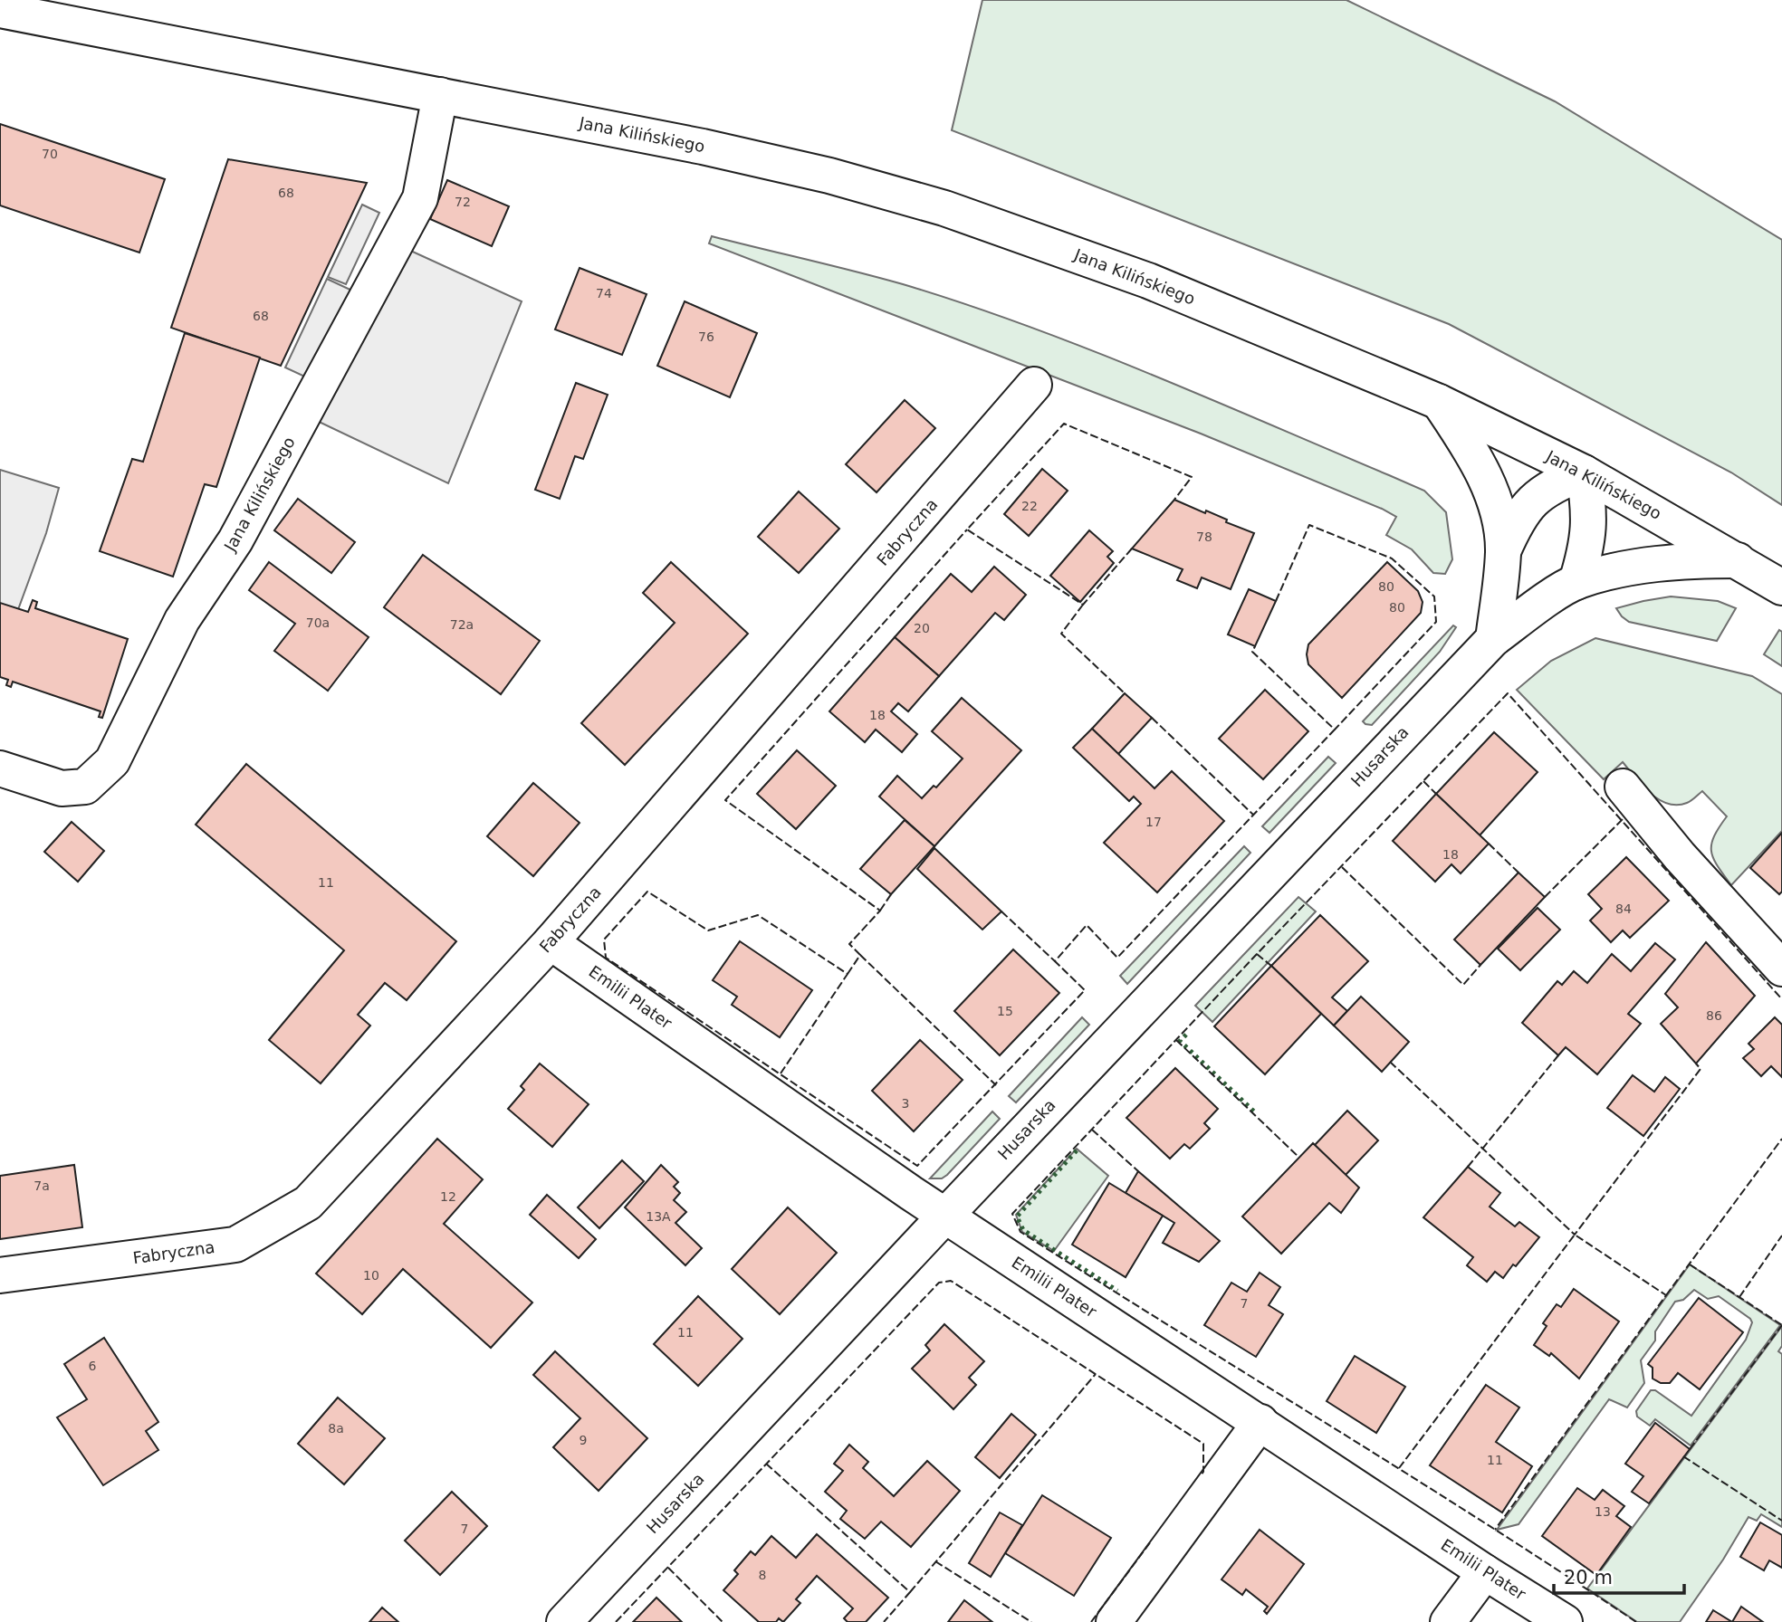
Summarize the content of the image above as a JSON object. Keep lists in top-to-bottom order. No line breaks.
{"streets":{"street":["Jana Kilińskiego","Fabryczna","Husarska","Emilii Plater"]},"crossings":[["Jana Kilińskiego","Husarska"],["Fabryczna","Emilii Plater"],["Husarska","Emilii Plater"]],"house_numbers":["70","68","72","74","68","76","22","78","80","80","70a","72a","20","18","17","18","11","84","15","86","3","7a","12","13A","10","7","11","6","8a","9","11","13","7","8"],"scale_bar":"20 m"}
